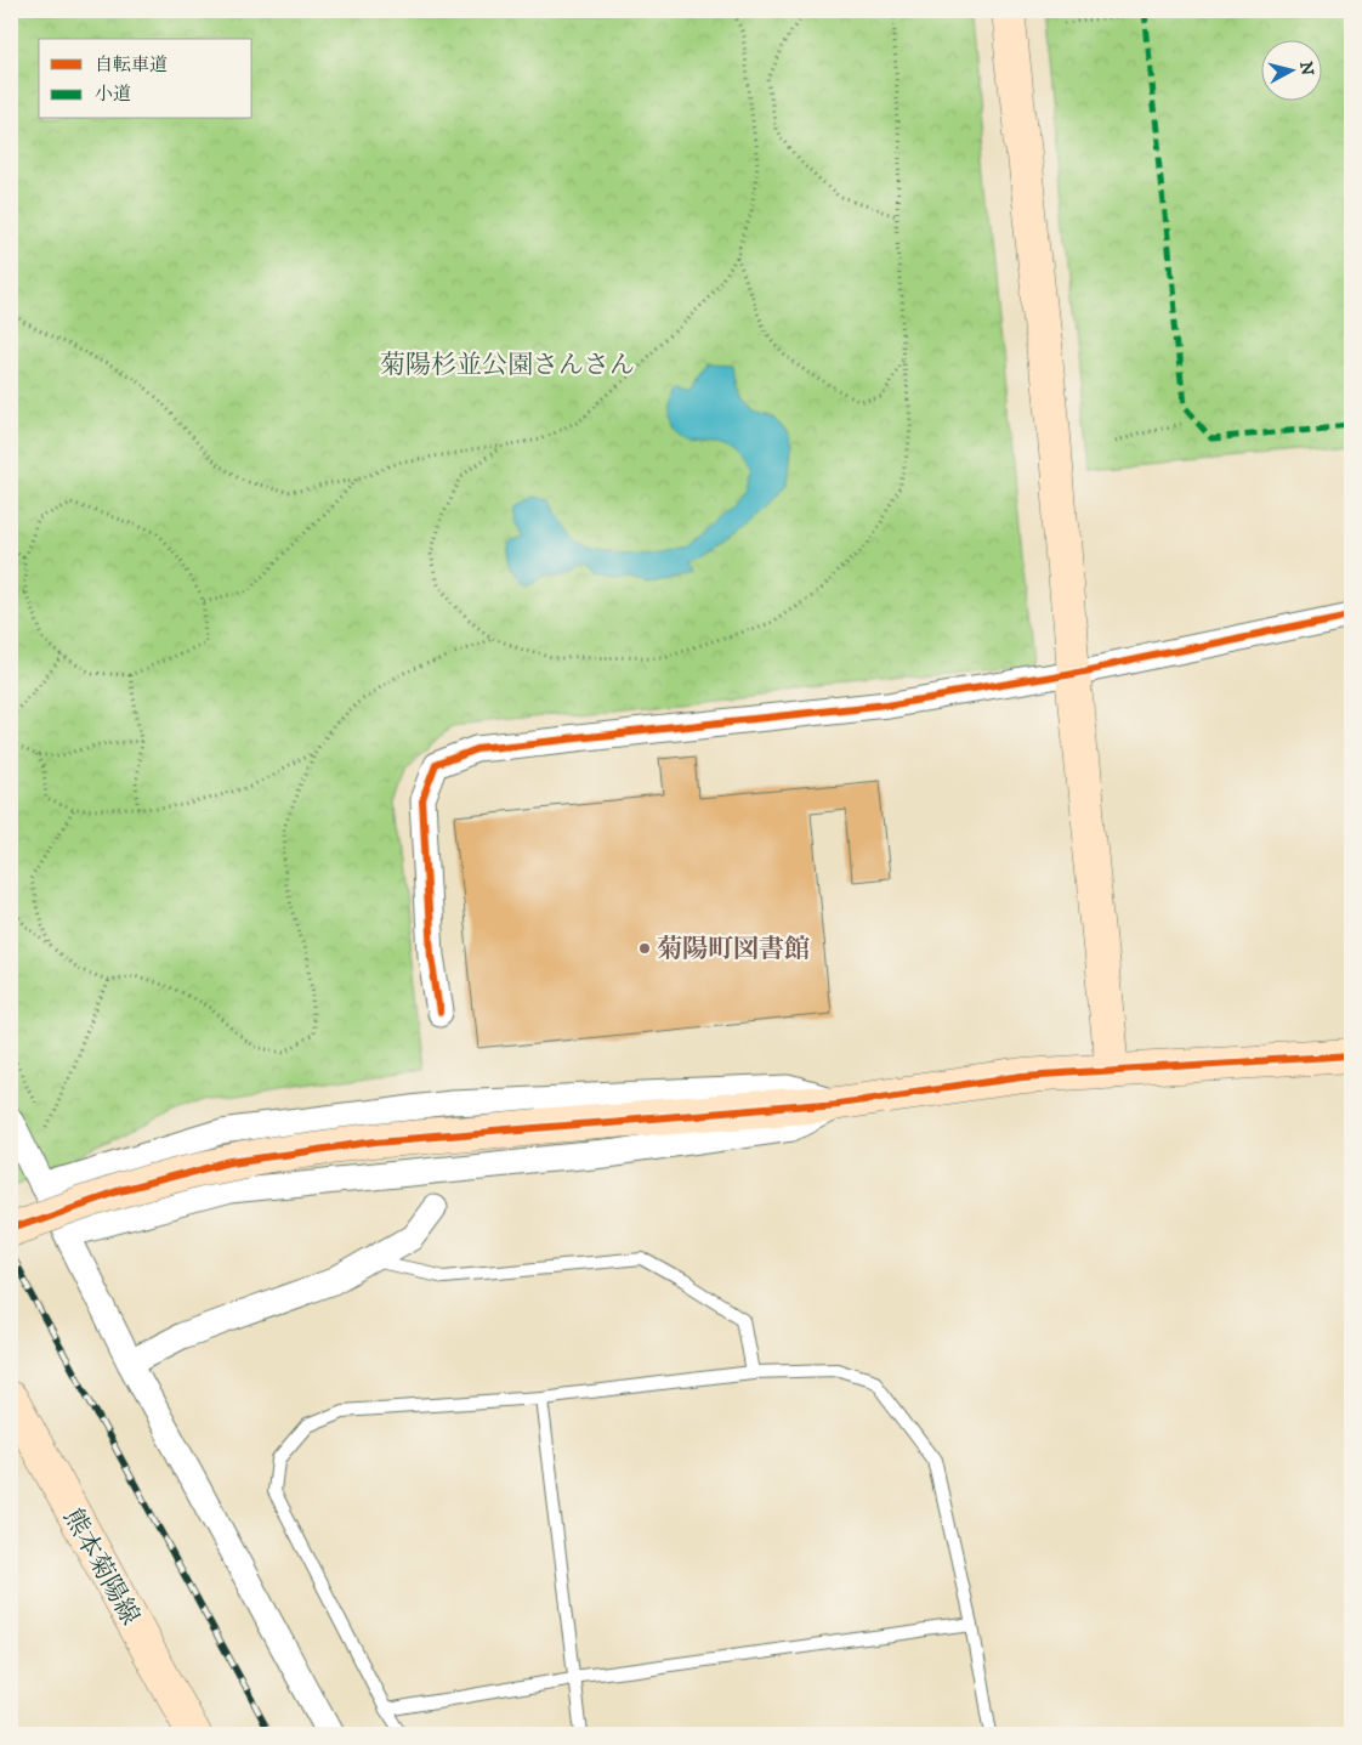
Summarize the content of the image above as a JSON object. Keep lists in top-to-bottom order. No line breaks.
{"streets":{"street":["熊本菊陽線"]},"parks":["菊陽杉並公園さんさん"],"places":["菊陽町図書館"],"legend":["自転車道","小道"],"north":"right"}
